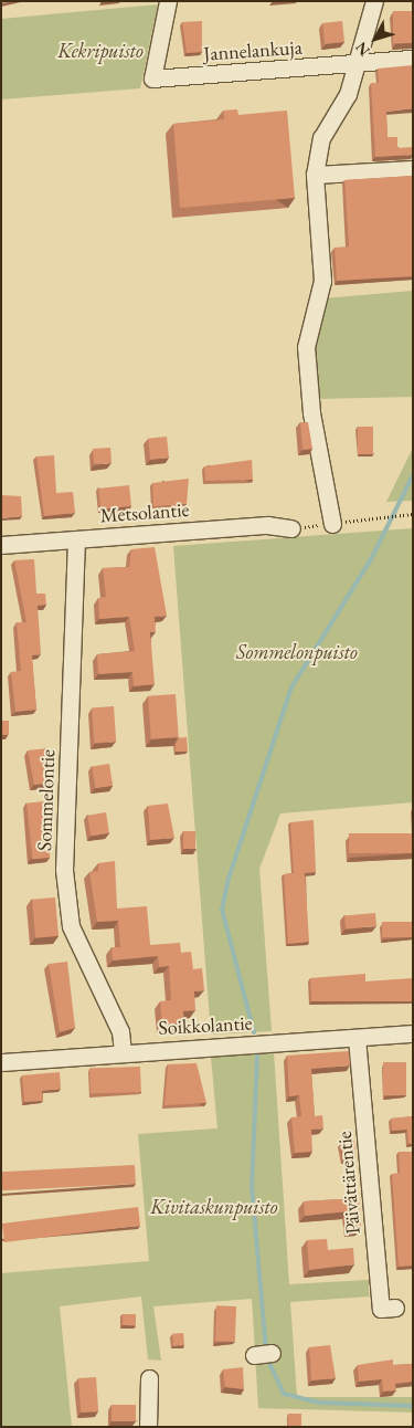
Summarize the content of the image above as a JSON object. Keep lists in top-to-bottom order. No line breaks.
{"streets":{"street":["Jannelankuja","Metsolantie","Sommelontie","Soikkolantie","Päivättärentie"]},"crossings":[["Metsolantie","Sommelontie"],["Sommelontie","Soikkolantie"],["Soikkolantie","Päivättärentie"]],"parks":["Kekripuisto","Sommelonpuisto","Kivitaskunpuisto"],"north":"bottom left"}
